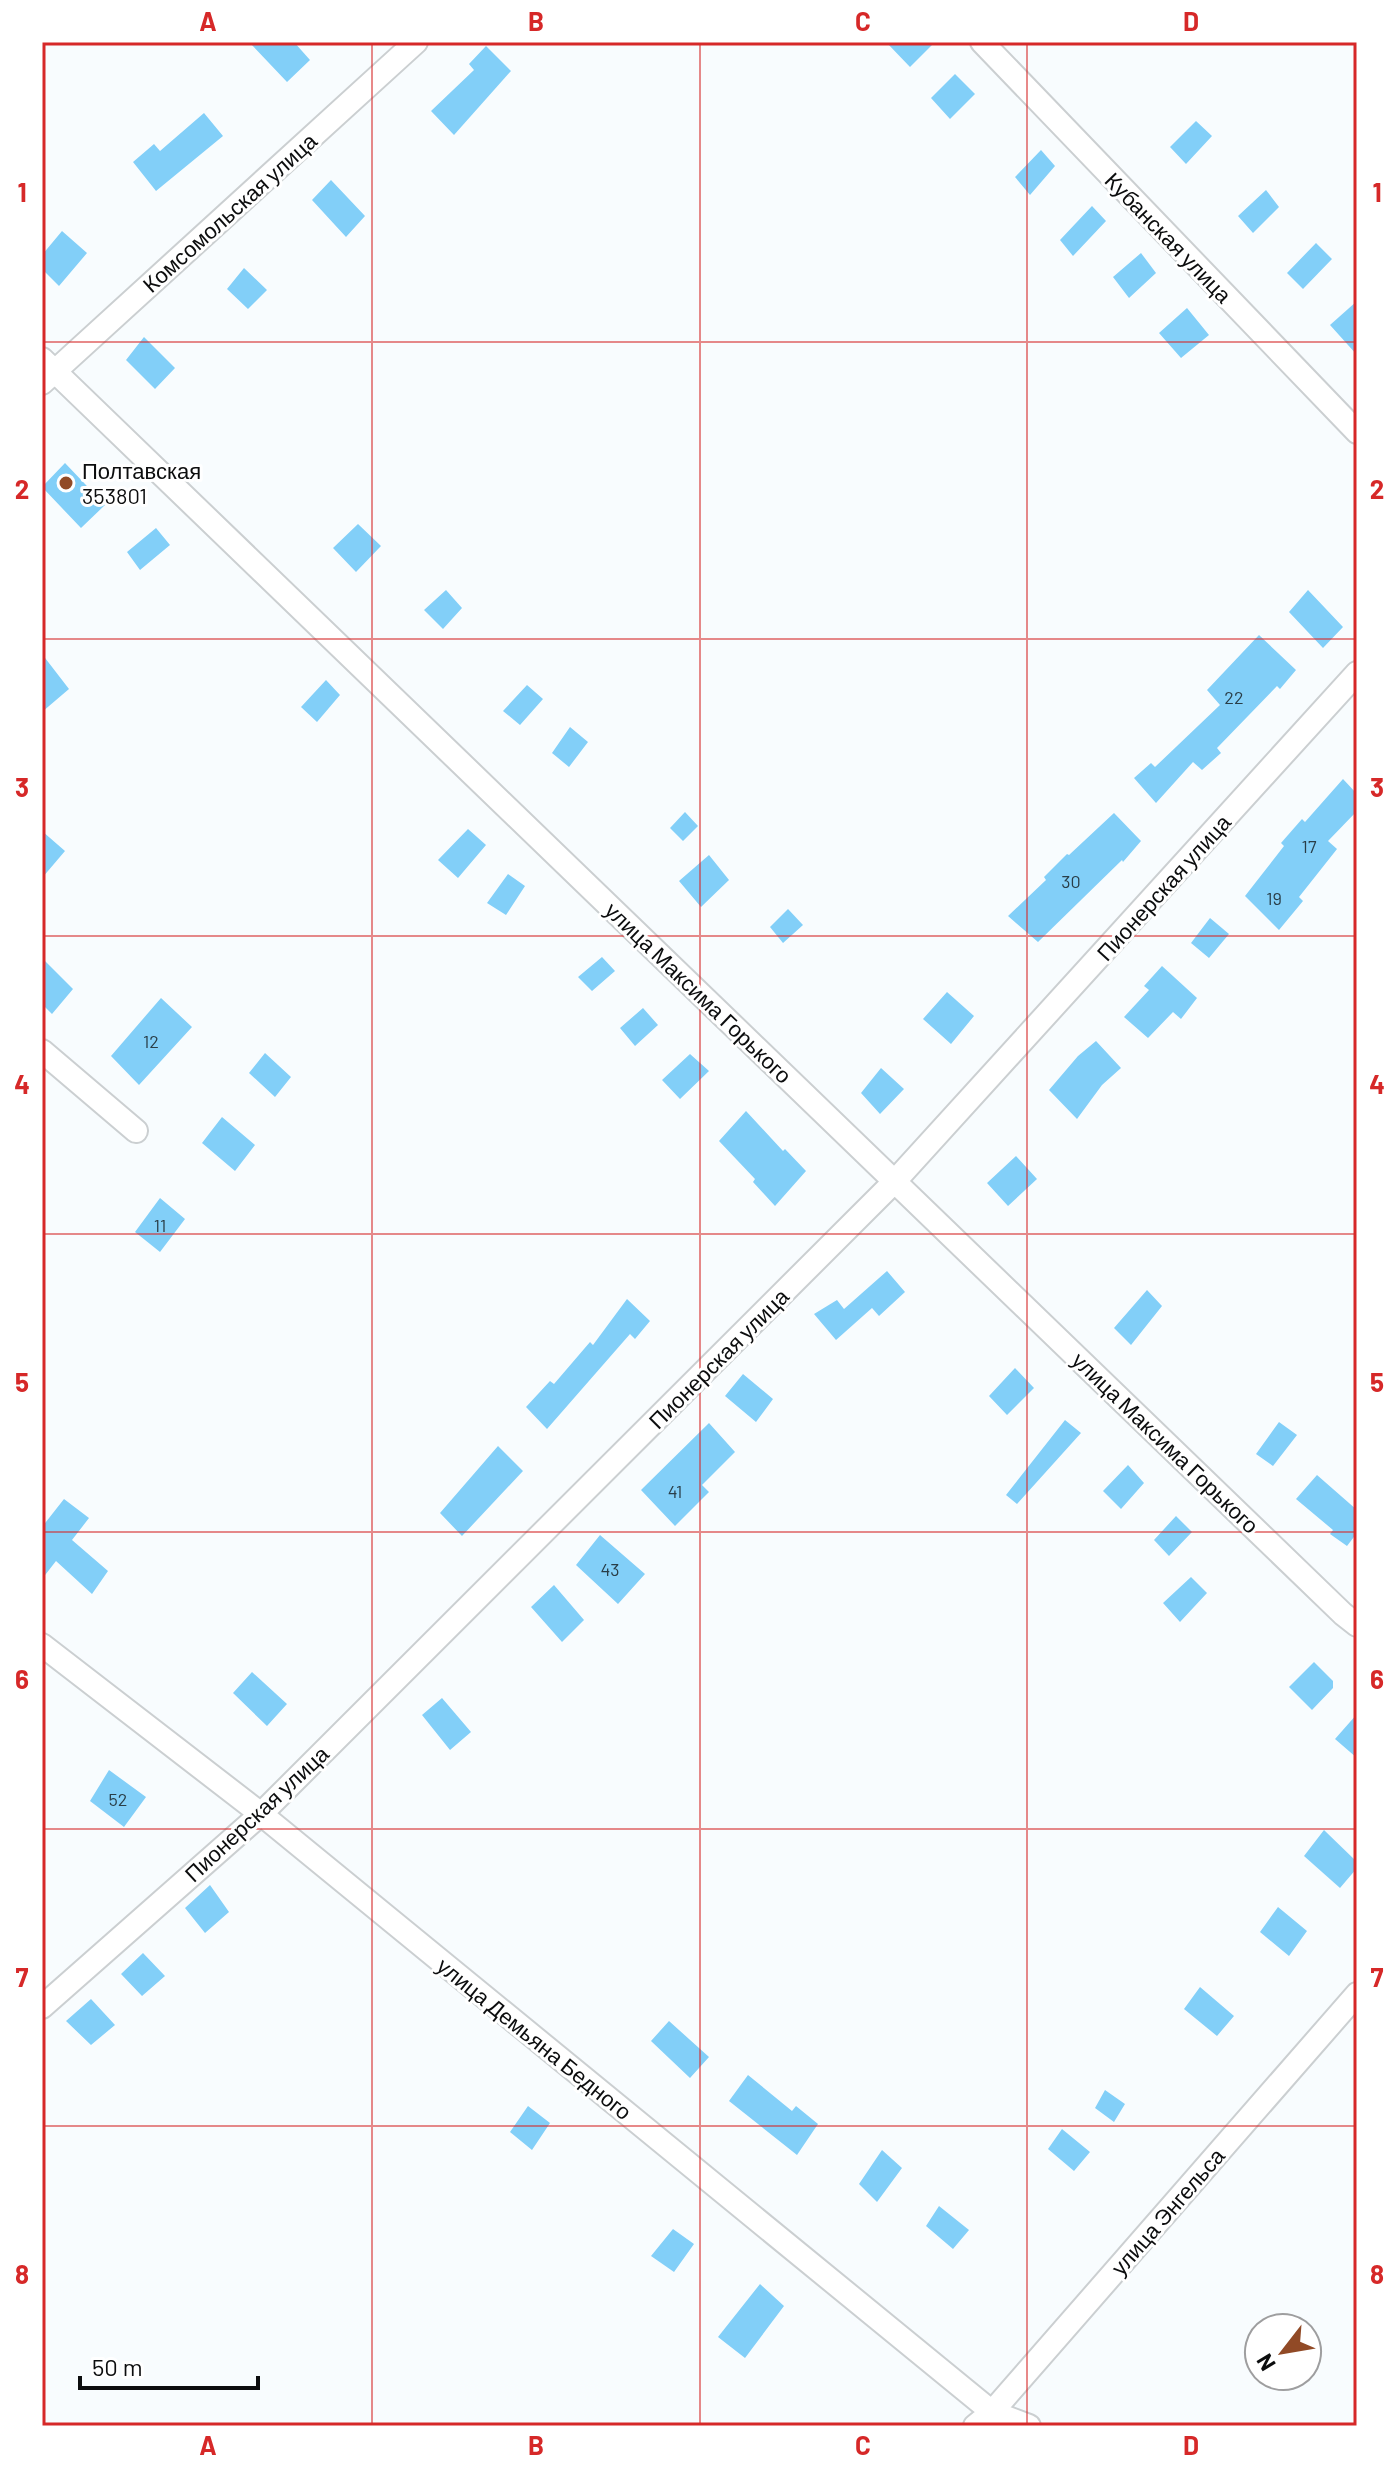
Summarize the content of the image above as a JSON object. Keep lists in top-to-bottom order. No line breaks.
{"streets":{"street":["Комсомольская улица","Кубанская улица","Пионерская улица","улица Максима Горького","улица Демьяна Бедного","улица Энгельса"]},"crossings":[["Комсомольская улица","улица Максима Горького"],["Пионерская улица","улица Максима Горького"],["Пионерская улица","улица Демьяна Бедного"],["улица Демьяна Бедного","улица Энгельса"]],"places":["Полтавская 353801"],"house_numbers":["22","17","30","19","12","11","41","43","52"],"scale_bar":"50 m","north":"bottom left","grid":{"columns":["A","B","C","D"],"rows":["1","2","3","4","5","6","7","8"]}}
